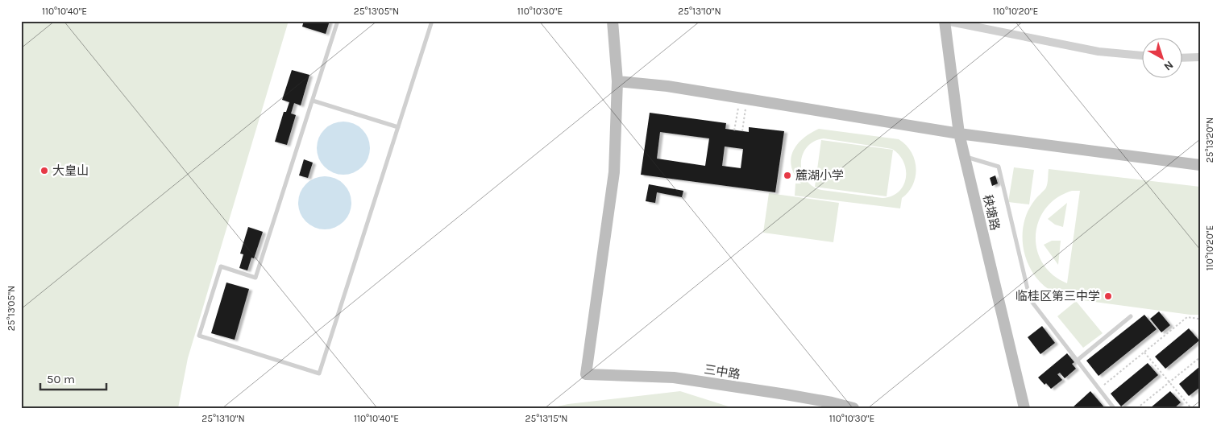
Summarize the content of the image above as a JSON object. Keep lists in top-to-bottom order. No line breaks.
{"streets":{"main road":["秧塘路","三中路"]},"places":["大皇山","麓湖小学","临桂区第三中学"],"scale_bar":"50 m","north":"bottom right","coordinates":["110°10'40\"E","25°13'05\"N","110°10'30\"E","25°13'10\"N","110°10'20\"E","25°13'20\"N","25°13'15\"N"]}
